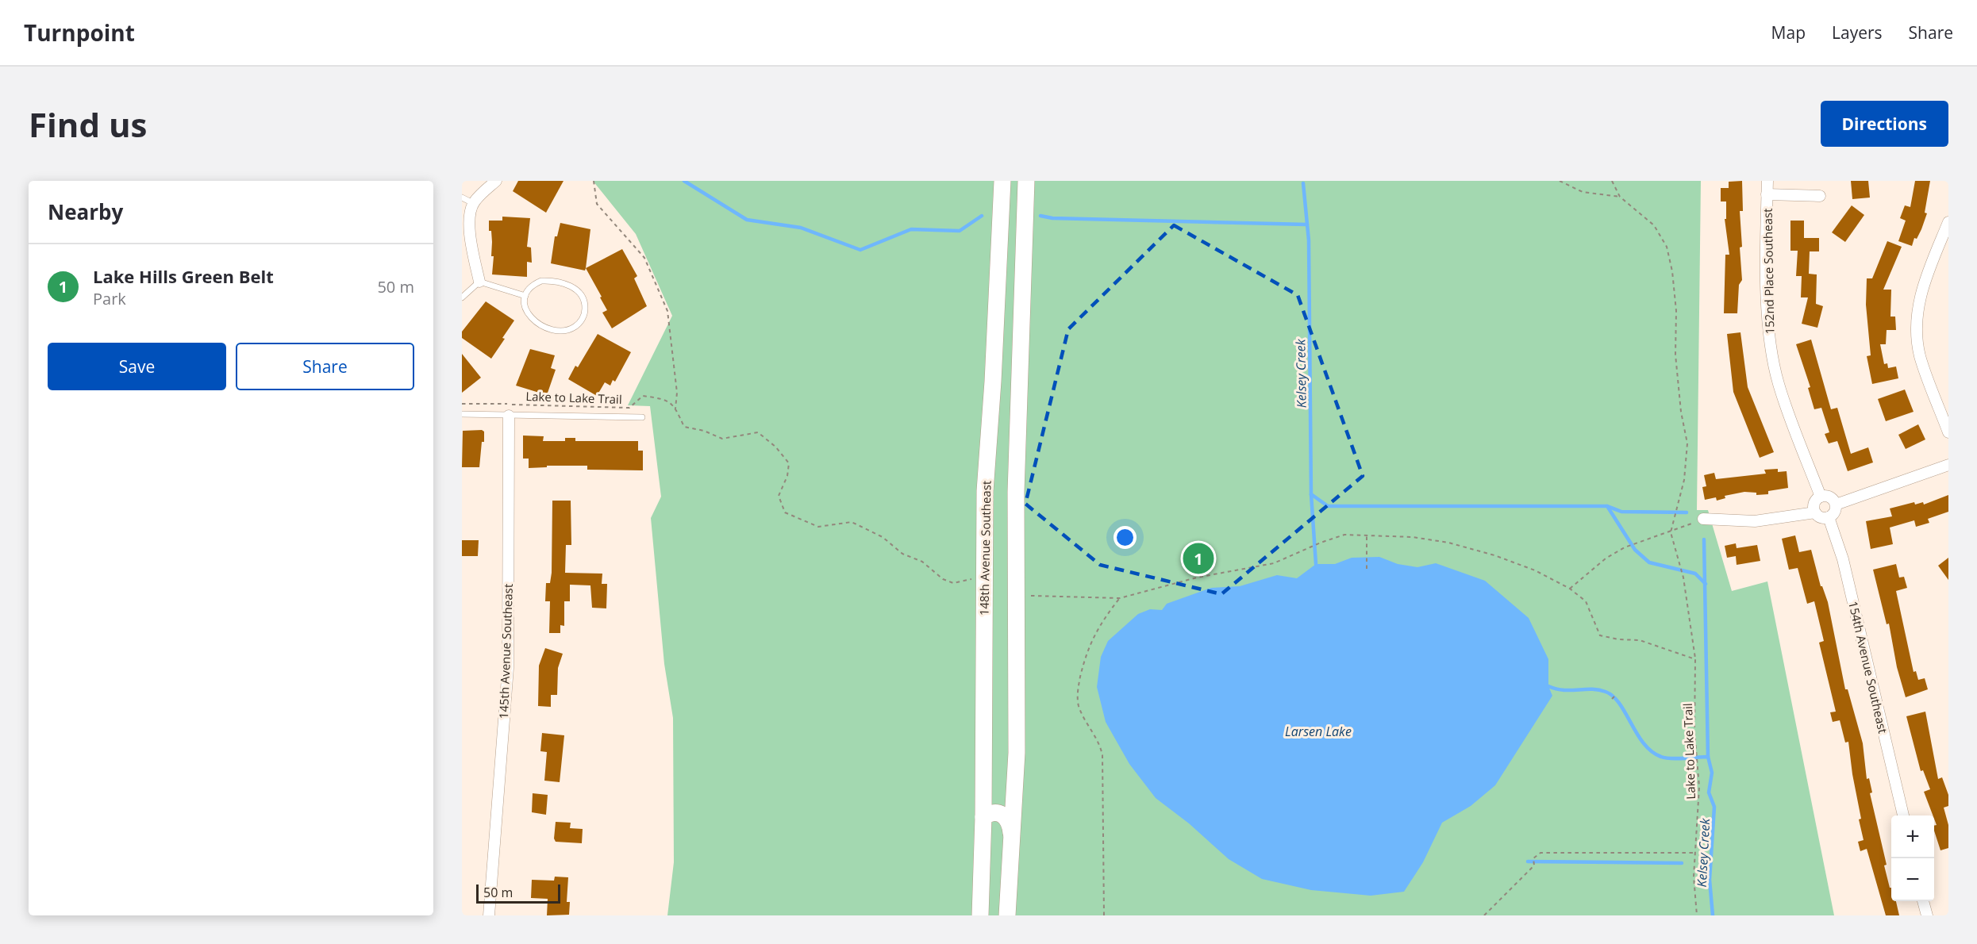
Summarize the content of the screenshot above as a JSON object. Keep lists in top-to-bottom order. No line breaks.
{"streets":{"main road":["148th Avenue Southeast"],"street":["152nd Place Southeast","145th Avenue Southeast","154th Avenue Southeast"],"path":["Lake to Lake Trail"]},"crossings":[["152nd Place Southeast","154th Avenue Southeast"]],"water":["Kelsey Creek","Larsen Lake"],"scale_bar":"50 m","page":{"header":"Turnpoint","nav":["Map","Layers","Share"],"buttons":["Directions",["Save","Share"]],"title":"Find us","heading":"Nearby","list":[{"mark":"1","name":"Lake Hills Green Belt","note":"Park","value":"50 m"}],"pins":"1","map_buttons":["+","−"],"scale":"50 m"}}
